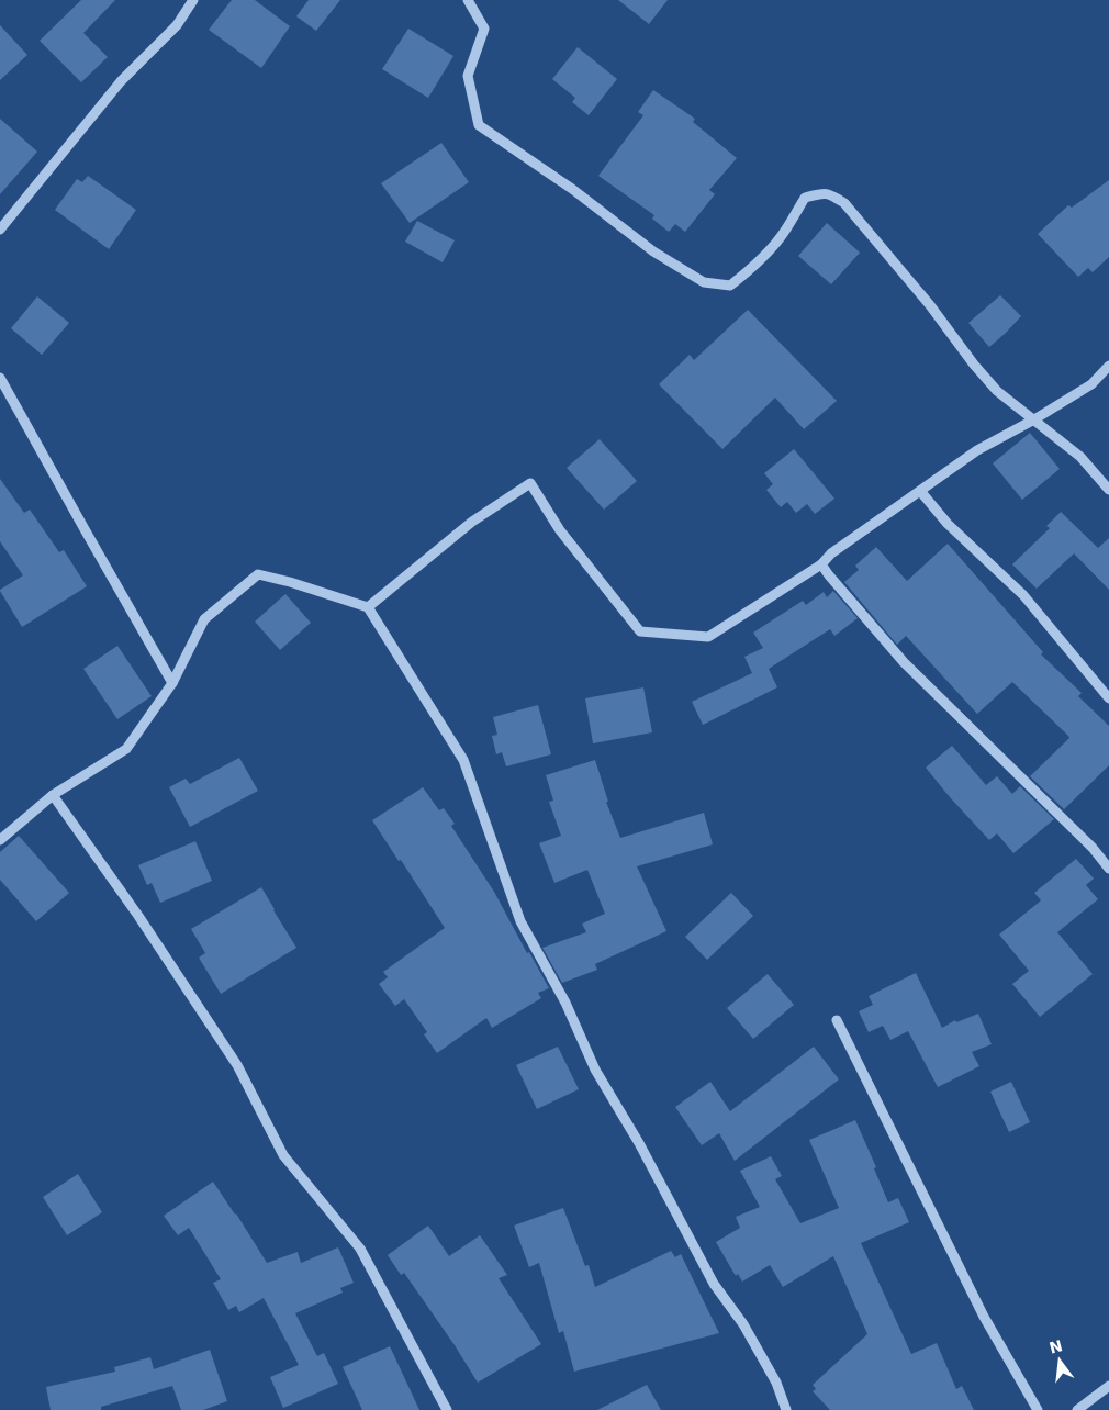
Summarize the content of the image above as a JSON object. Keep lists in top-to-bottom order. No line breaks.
{"north":"top"}
